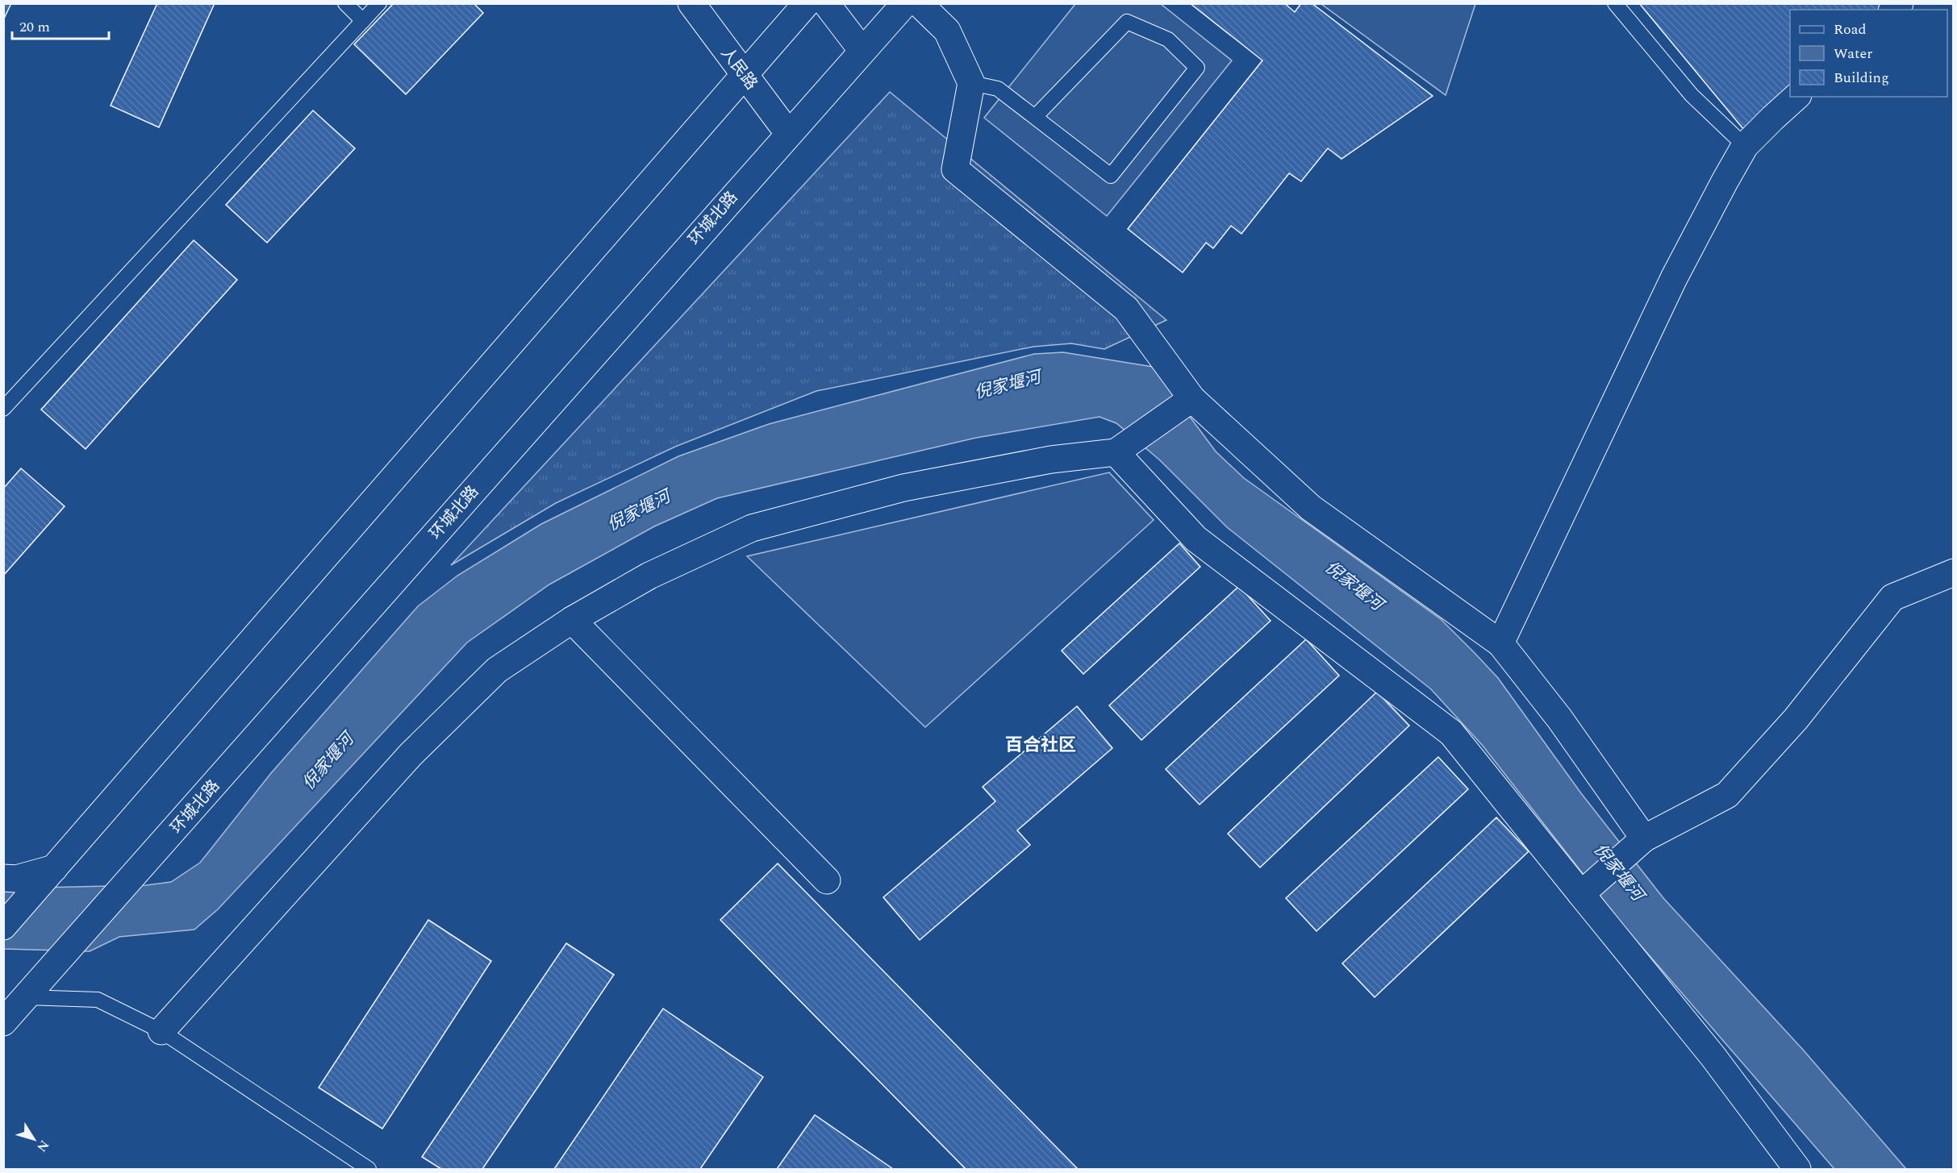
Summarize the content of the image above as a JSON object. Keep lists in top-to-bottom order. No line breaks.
{"streets":{"street":["人民路","环城北路"]},"crossings":[["人民路","环城北路"]],"districts":["百合社区"],"water":["倪家堰河"],"legend":["Road","Water","Building"],"scale_bar":"20 m","north":"bottom right"}
